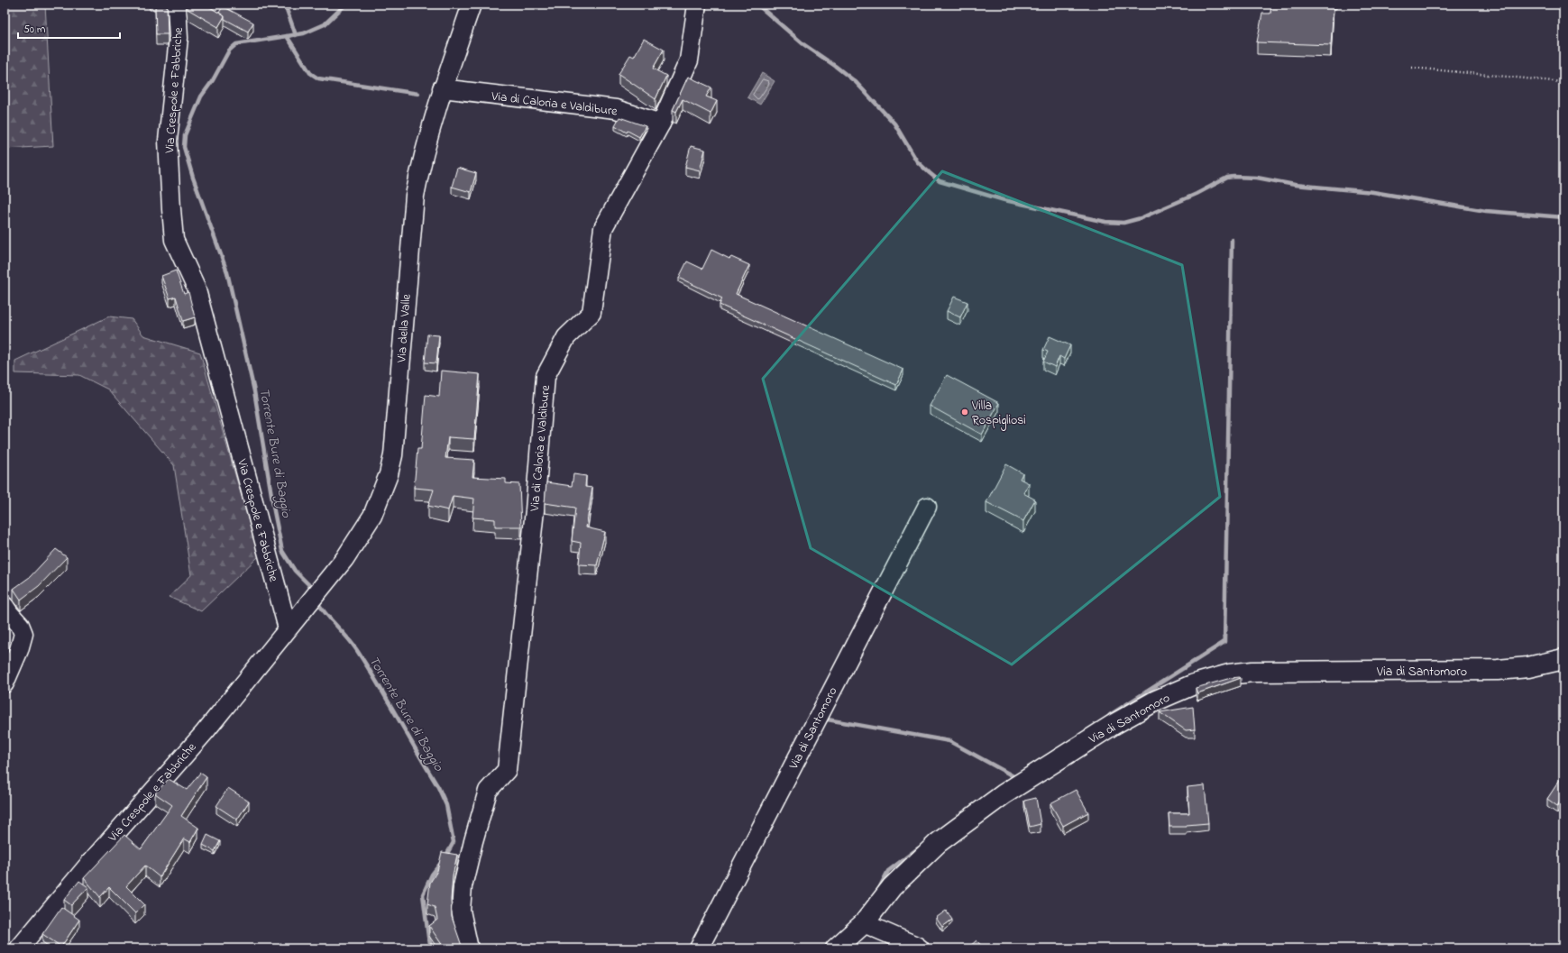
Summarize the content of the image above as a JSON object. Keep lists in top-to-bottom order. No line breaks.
{"streets":{"main road":["Via di Santomoro"],"street":["Via Crespole e Fabbriche","Via di Caloria e Valdibure","Via della Valle"]},"crossings":[["Via Crespole e Fabbriche","Via della Valle"],["Via di Caloria e Valdibure","Via della Valle"]],"water":["Torrente Bure di Baggio"],"places":["Villa Rospigliosi"],"scale_bar":"50 m"}
